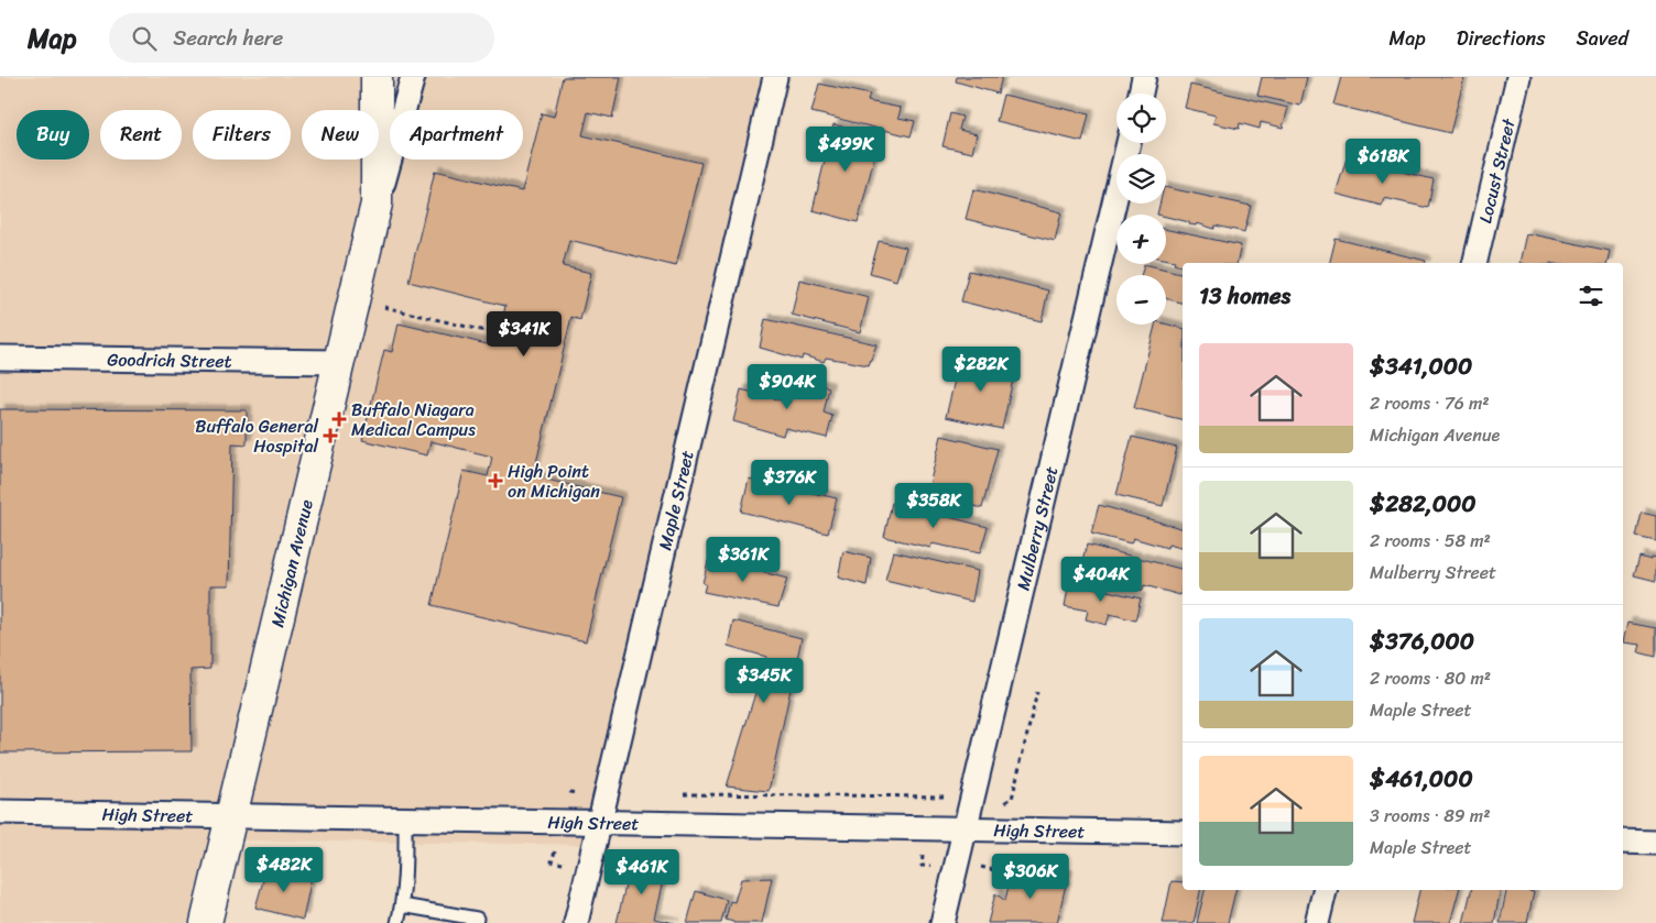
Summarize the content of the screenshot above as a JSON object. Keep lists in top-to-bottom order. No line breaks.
{"streets":{"street":["Locust Street","Goodrich Street","Maple Street","Mulberry Street","Michigan Avenue","High Street"]},"crossings":[["Goodrich Street","Michigan Avenue"],["Maple Street","High Street"],["Mulberry Street","High Street"],["Michigan Avenue","High Street"]],"places":{"health":["Buffalo Niagara Medical Campus","Buffalo General Hospital","High Point on Michigan"]},"page":{"header":"Map","search":"Search here","nav":["Map","Directions","Saved"],"map_buttons":["+","−"],"chip":["Buy","Rent","Filters","New","Apartment"],"price":["$499K","$618K","$341K","$282K","$904K","$376K","$358K","$361K","$404K","$345K","$482K","$461K","$306K"],"heading":"13 homes","list":[{"name":"$341,000","note":"2 rooms · 76 m² · Michigan Avenue"},{"name":"$282,000","note":"2 rooms · 58 m² · Mulberry Street"},{"name":"$376,000","note":"2 rooms · 80 m² · Maple Street"},{"name":"$461,000","note":"3 rooms · 89 m² · Maple Street"}]}}
